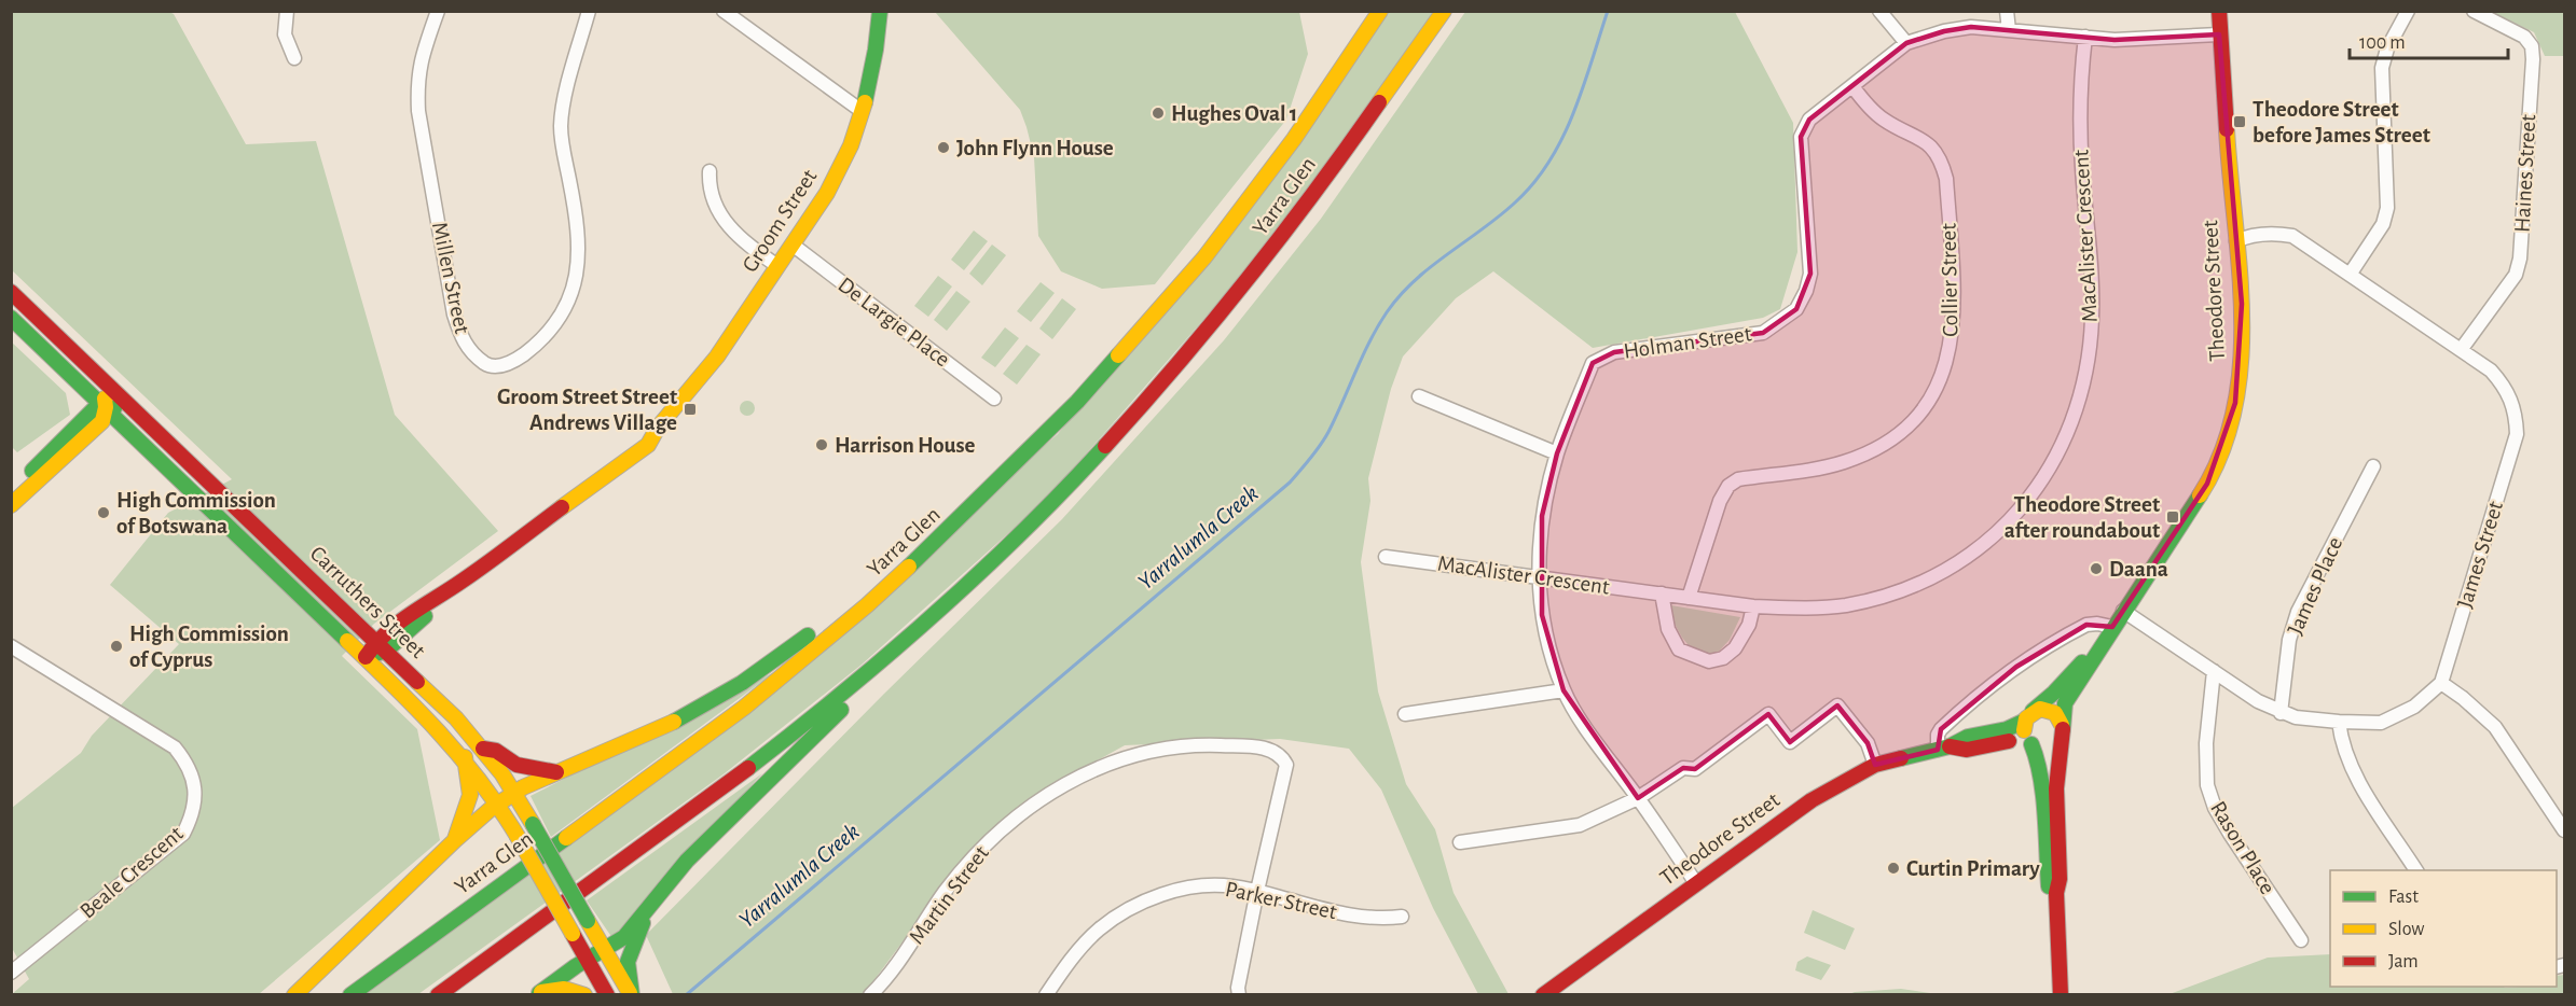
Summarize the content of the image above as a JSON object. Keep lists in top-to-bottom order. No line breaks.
{"streets":{"main road":["Yarra Glen","Groom Street","Theodore Street","Carruthers Street"],"street":["Haines Street","MacAlister Crescent","Millen Street","Collier Street","De Largie Place","Holman Street","James Street","James Place","Rason Place","Beale Crescent","Martin Street","Parker Street"]},"crossings":[["Haines Street","James Street"],["Groom Street","De Largie Place"],["Groom Street","Carruthers Street"],["MacAlister Crescent","Collier Street"],["MacAlister Crescent","Holman Street"],["Collier Street","Holman Street"],["Theodore Street","Holman Street"],["Theodore Street","James Street"],["Martin Street","Parker Street"]],"water":["Yarralumla Creek"],"places":{"other":["Hughes Oval 1","John Flynn House","Harrison House","High Commission of Botswana","Daana","High Commission of Cyprus","Curtin Primary"],"transit":["Theodore Street before James Street","Groom Street Street Andrews Village","Theodore Street after roundabout"]},"legend":["Fast","Slow","Jam"],"scale_bar":"100 m"}
